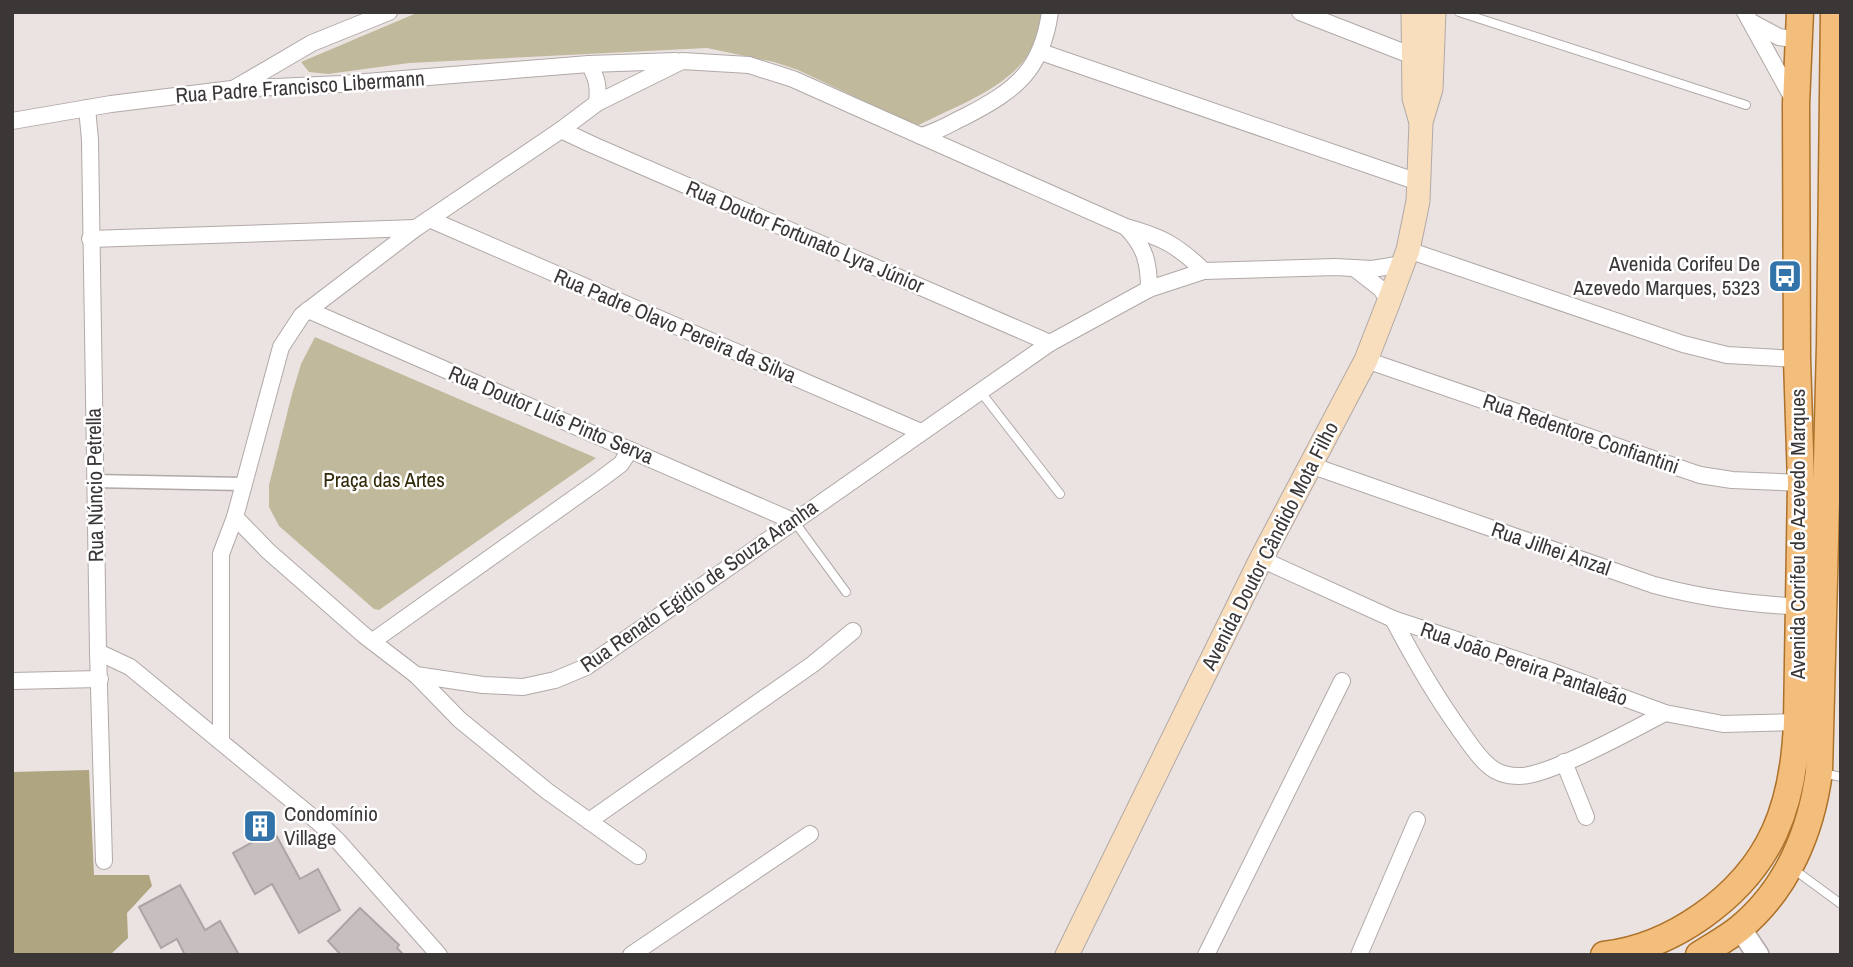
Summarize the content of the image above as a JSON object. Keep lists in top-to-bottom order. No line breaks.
{"streets":{"main road":["Avenida Corifeu de Azevedo Marques","Avenida Doutor Cândido Mota Filho"],"street":["Rua Padre Francisco Libermann","Rua Doutor Fortunato Lyra Júnior","Rua Padre Olavo Pereira da Silva","Rua Doutor Luís Pinto Serva","Rua Redentore Confiantini","Rua Núncio Petrella","Rua Jilhei Anzal","Rua Renato Egidio de Souza Aranha","Rua João Pereira Pantaleão"]},"crossings":[["Rua Padre Francisco Libermann","Rua Núncio Petrella"],["Rua Doutor Fortunato Lyra Júnior","Rua Renato Egidio de Souza Aranha"],["Rua Padre Olavo Pereira da Silva","Rua Renato Egidio de Souza Aranha"],["Rua Doutor Luís Pinto Serva","Rua Renato Egidio de Souza Aranha"],["Rua Redentore Confiantini","Avenida Corifeu de Azevedo Marques"],["Rua Redentore Confiantini","Avenida Doutor Cândido Mota Filho"],["Avenida Corifeu de Azevedo Marques","Rua Jilhei Anzal"],["Avenida Corifeu de Azevedo Marques","Rua João Pereira Pantaleão"],["Avenida Doutor Cândido Mota Filho","Rua Jilhei Anzal"],["Avenida Doutor Cândido Mota Filho","Rua Renato Egidio de Souza Aranha"],["Avenida Doutor Cândido Mota Filho","Rua João Pereira Pantaleão"]],"parks":["Praça das Artes"],"places":{"bus stop":["Avenida Corifeu De Azevedo Marques, 5323"],"building":["Condomínio Village"]}}
